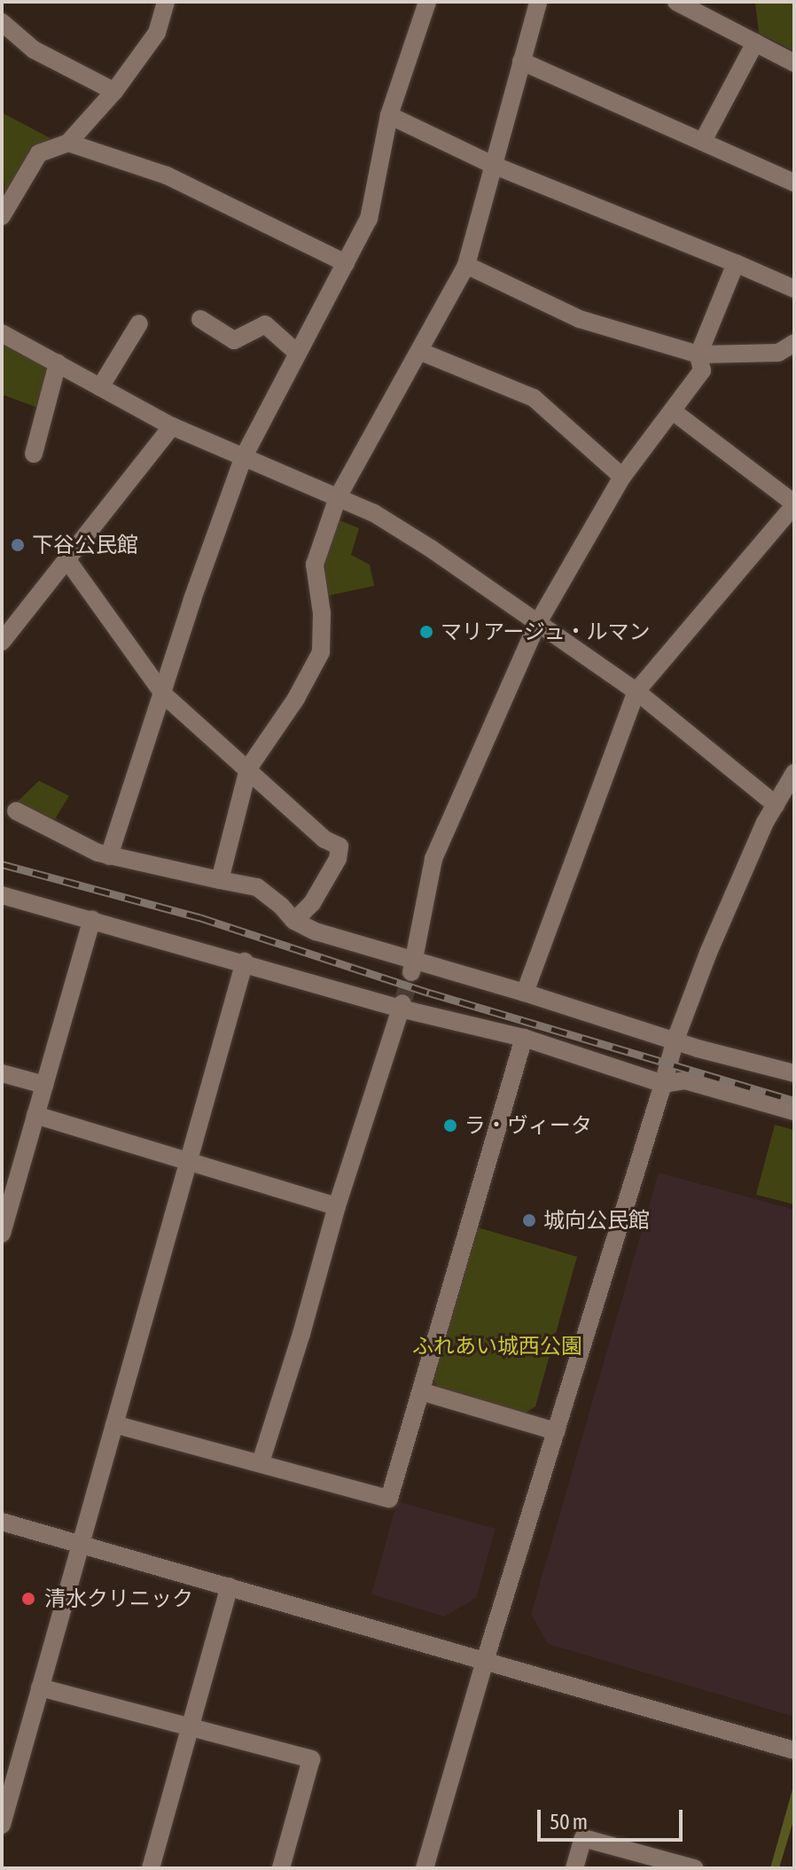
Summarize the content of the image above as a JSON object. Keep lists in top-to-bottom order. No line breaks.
{"parks":["ふれあい城西公園"],"places":["下谷公民館","マリアージュ・ルマン","ラ・ヴィータ","城向公民館","清水クリニック"],"scale_bar":"50 m"}
